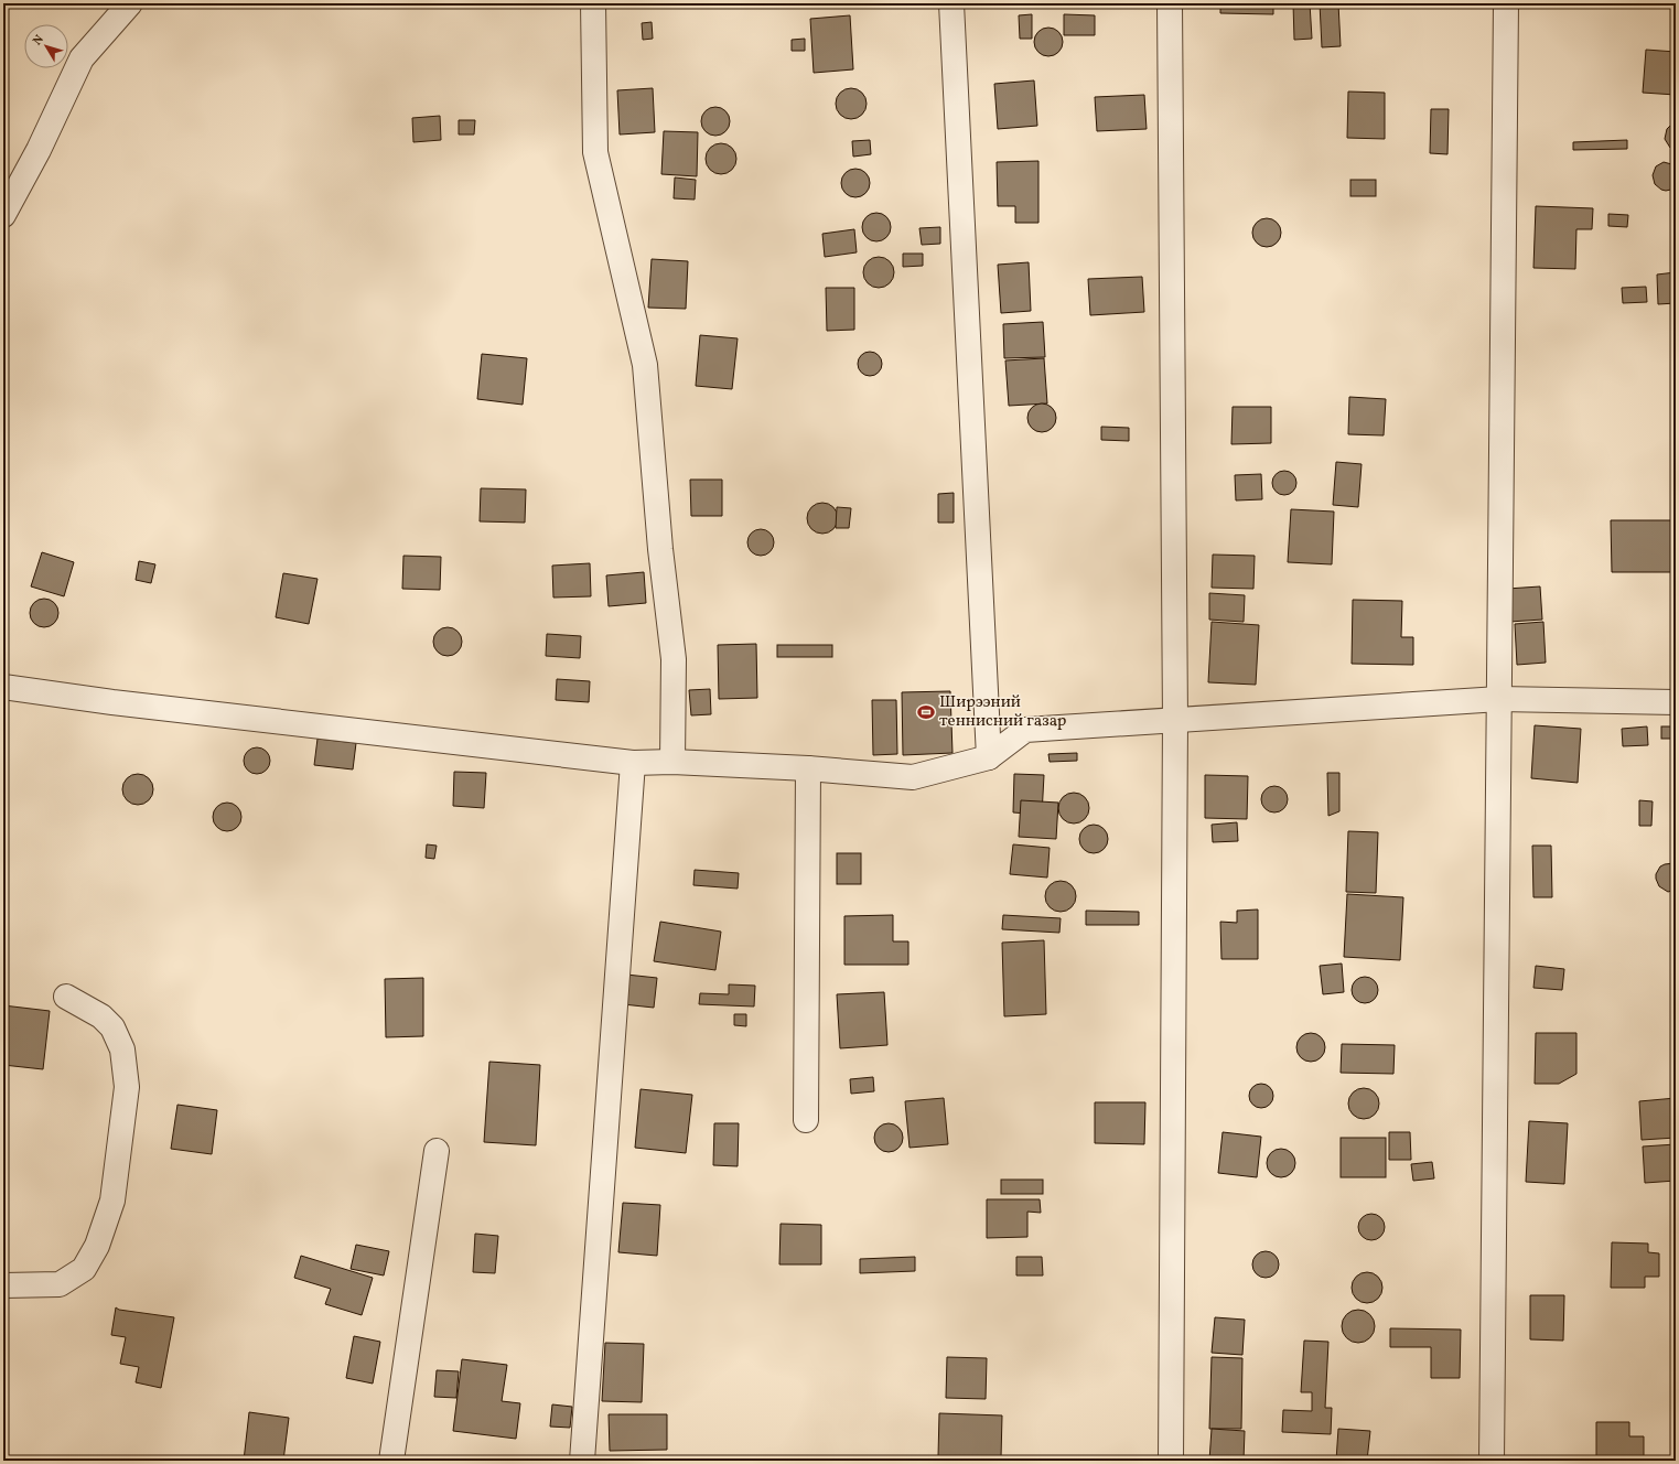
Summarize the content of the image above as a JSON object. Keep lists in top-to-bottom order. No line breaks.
{"places":{"sports":["Ширээний теннисний газар"]},"north":"top left"}
